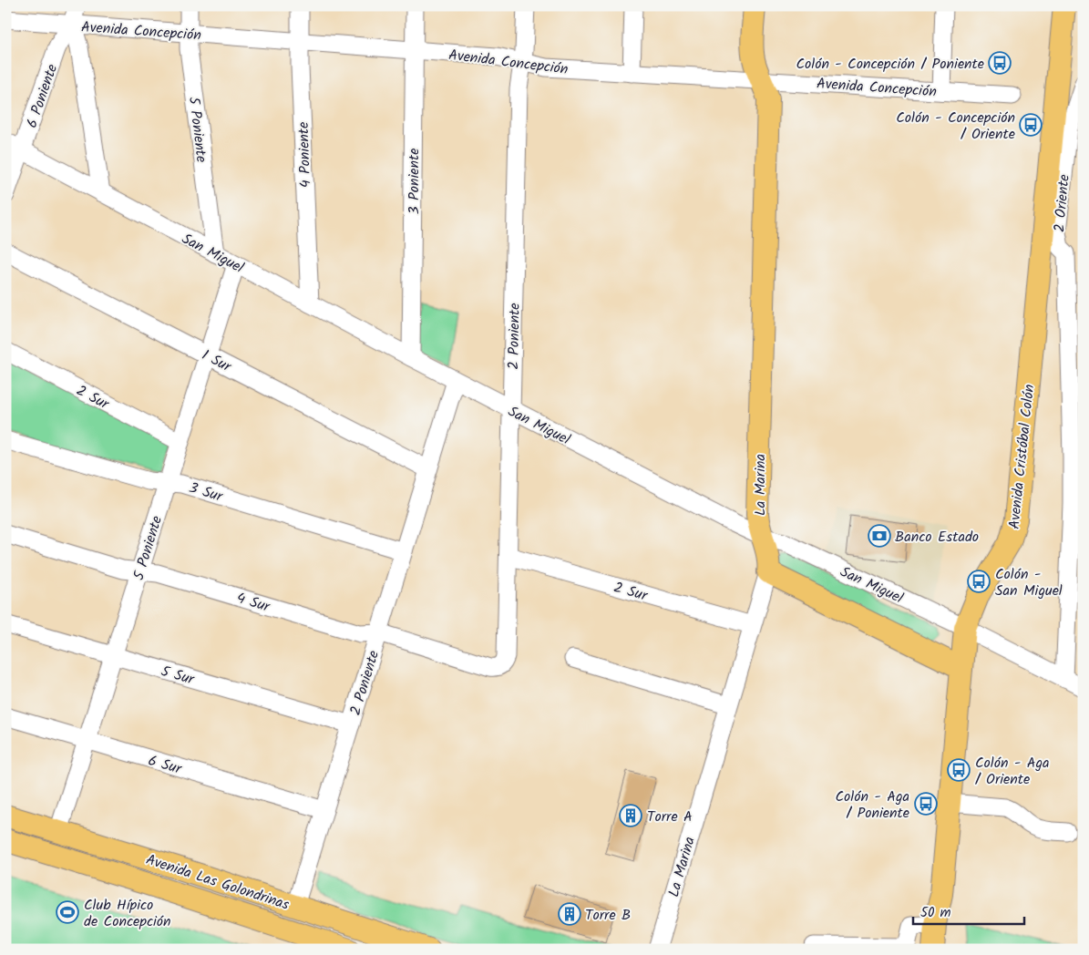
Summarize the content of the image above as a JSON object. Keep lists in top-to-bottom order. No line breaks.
{"streets":{"main road":["Avenida Cristóbal Colón","La Marina","Avenida Las Golondrinas"],"street":["Avenida Concepción","6 Poniente","5 Poniente","4 Poniente","3 Poniente","2 Oriente","San Miguel","2 Poniente","1 Sur","2 Sur","3 Sur","4 Sur","5 Sur","6 Sur"]},"crossings":[["Avenida Concepción","6 Poniente"],["Avenida Concepción","5 Poniente"],["Avenida Concepción","4 Poniente"],["Avenida Concepción","3 Poniente"],["Avenida Concepción","2 Poniente"],["Avenida Concepción","La Marina"],["6 Poniente","San Miguel"],["5 Poniente","San Miguel"],["5 Poniente","1 Sur"],["5 Poniente","2 Sur"],["5 Poniente","3 Sur"],["5 Poniente","4 Sur"],["5 Poniente","5 Sur"],["5 Poniente","6 Sur"],["5 Poniente","Avenida Las Golondrinas"],["4 Poniente","San Miguel"],["3 Poniente","San Miguel"],["2 Oriente","San Miguel"],["San Miguel","2 Poniente"],["San Miguel","Avenida Cristóbal Colón"],["San Miguel","La Marina"],["2 Poniente","1 Sur"],["2 Poniente","2 Sur"],["2 Poniente","3 Sur"],["2 Poniente","4 Sur"],["2 Poniente","5 Sur"],["2 Poniente","6 Sur"],["2 Poniente","Avenida Las Golondrinas"],["2 Sur","La Marina"]],"places":{"bus stop":["Colón - Concepción / Poniente","Colón - Concepción / Oriente","Colón - San Miguel","Colón - Aga / Oriente","Colón - Aga / Poniente"],"bank":["Banco Estado"],"building":["Torre A","Torre B"],"sports":["Club Hípico de Concepción"]},"scale_bar":"50 m"}
